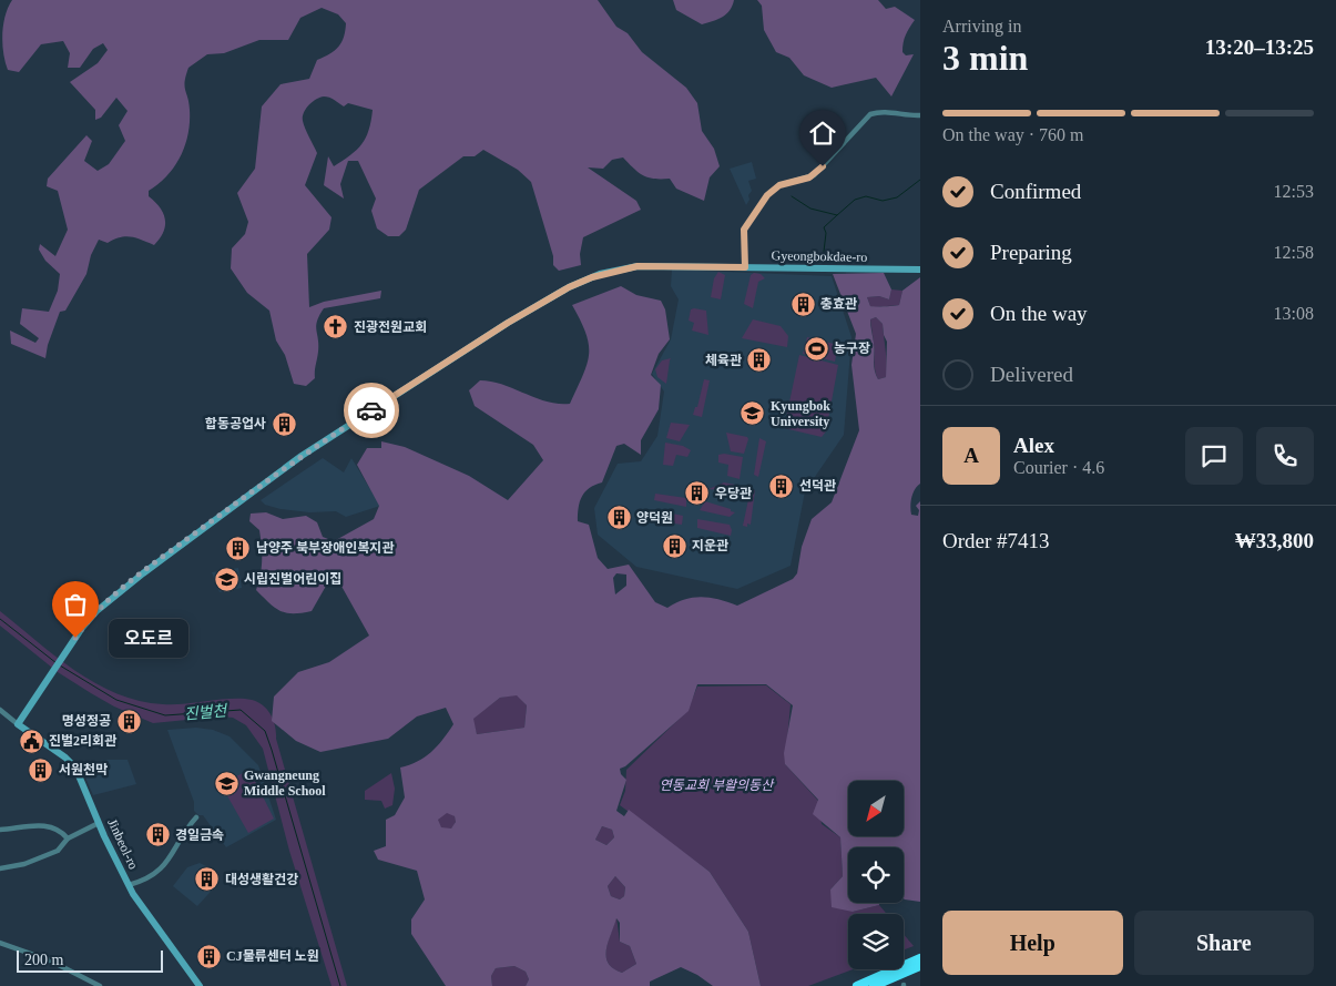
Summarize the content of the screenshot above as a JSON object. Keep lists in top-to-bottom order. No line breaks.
{"streets":{"street":["Gyeongbokdae-ro","Jinbeol-ro"]},"crossings":[["Gyeongbokdae-ro","Jinbeol-ro"]],"water":["진벌천"],"parks":["연동교회 부활의동산"],"places":{"building":["충효관","체육관","합동공업사","선덕관","우당관","양덕원","지운관","남양주 북부장애인복지관","명성정공","서원천막","경일금속","대성생활건강","CJ물류센터 노원"],"church":["진광전원교회"],"sports":["농구장"],"school or university":["Kyungbok University","시립진벌어린이집","Gwangneung Middle School"],"other":["오도르"],"public building":["진벌2리회관"]},"scale_bar":"200 m","north":"bottom left","page":{"heading":["3 min","Arriving in","13:20–13:25"],"panel":["Alex","Courier · 4.6","Order #7413","₩33,800"],"bar":"On the way · 760 m","list":[["Confirmed","12:53"],["Preparing","12:58"],["On the way","13:08"],"Delivered"],"round":"A","bubble":"오도르","buttons":["Help","Share"],"scale":"200 m"}}
